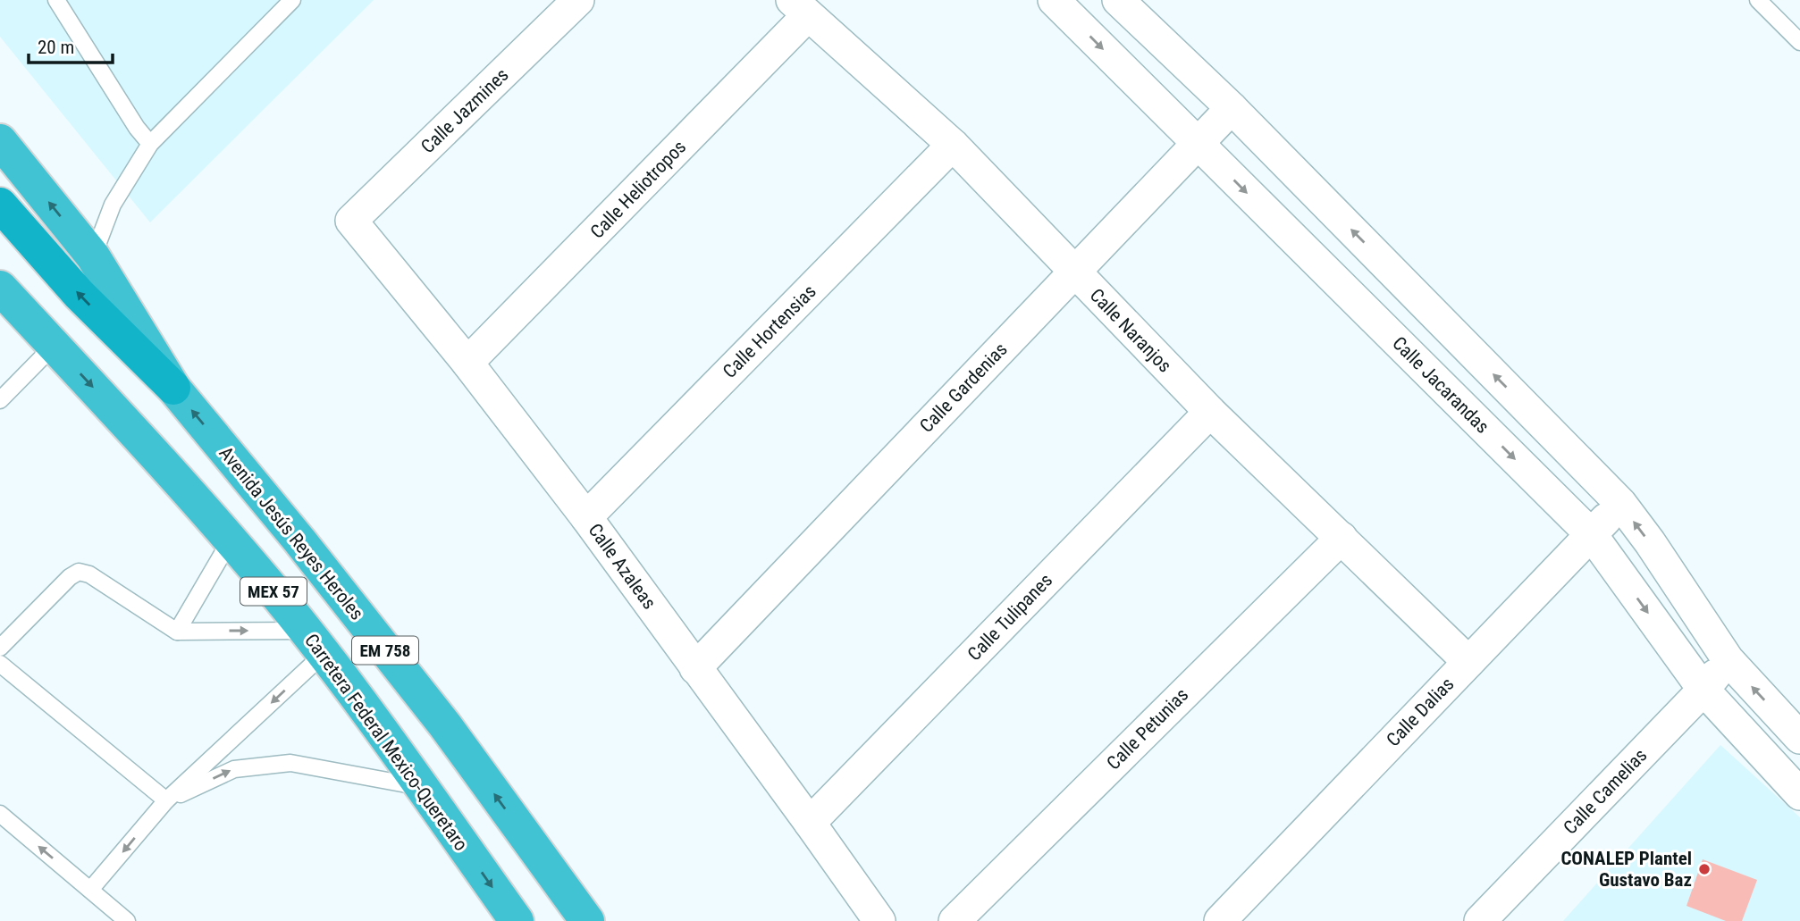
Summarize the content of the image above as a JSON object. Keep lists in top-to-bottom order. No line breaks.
{"streets":{"highway":["Avenida Jesús Reyes Heroles","MEX 57","EM 758","Carretera Federal Mexico-Queretaro"],"street":["Calle Jazmines","Calle Heliotropos","Calle Naranjos","Calle Hortensias","Calle Jacarandas","Calle Gardenias","Calle Azaleas","Calle Tulipanes","Calle Dalias","Calle Petunias","Calle Camelias"]},"crossings":[["Calle Jazmines","Calle Azaleas"],["Calle Heliotropos","Calle Naranjos"],["Calle Heliotropos","Calle Azaleas"],["Calle Naranjos","Calle Hortensias"],["Calle Naranjos","Calle Gardenias"],["Calle Naranjos","Calle Tulipanes"],["Calle Naranjos","Calle Dalias"],["Calle Naranjos","Calle Petunias"],["Calle Hortensias","Calle Azaleas"],["Calle Jacarandas","Calle Gardenias"],["Calle Jacarandas","Calle Dalias"],["Calle Jacarandas","Calle Camelias"],["Calle Gardenias","Calle Azaleas"],["Calle Azaleas","Calle Tulipanes"]],"one_way":["Avenida Jesús Reyes Heroles"],"places":["CONALEP Plantel Gustavo Baz"],"scale_bar":"20 m"}
